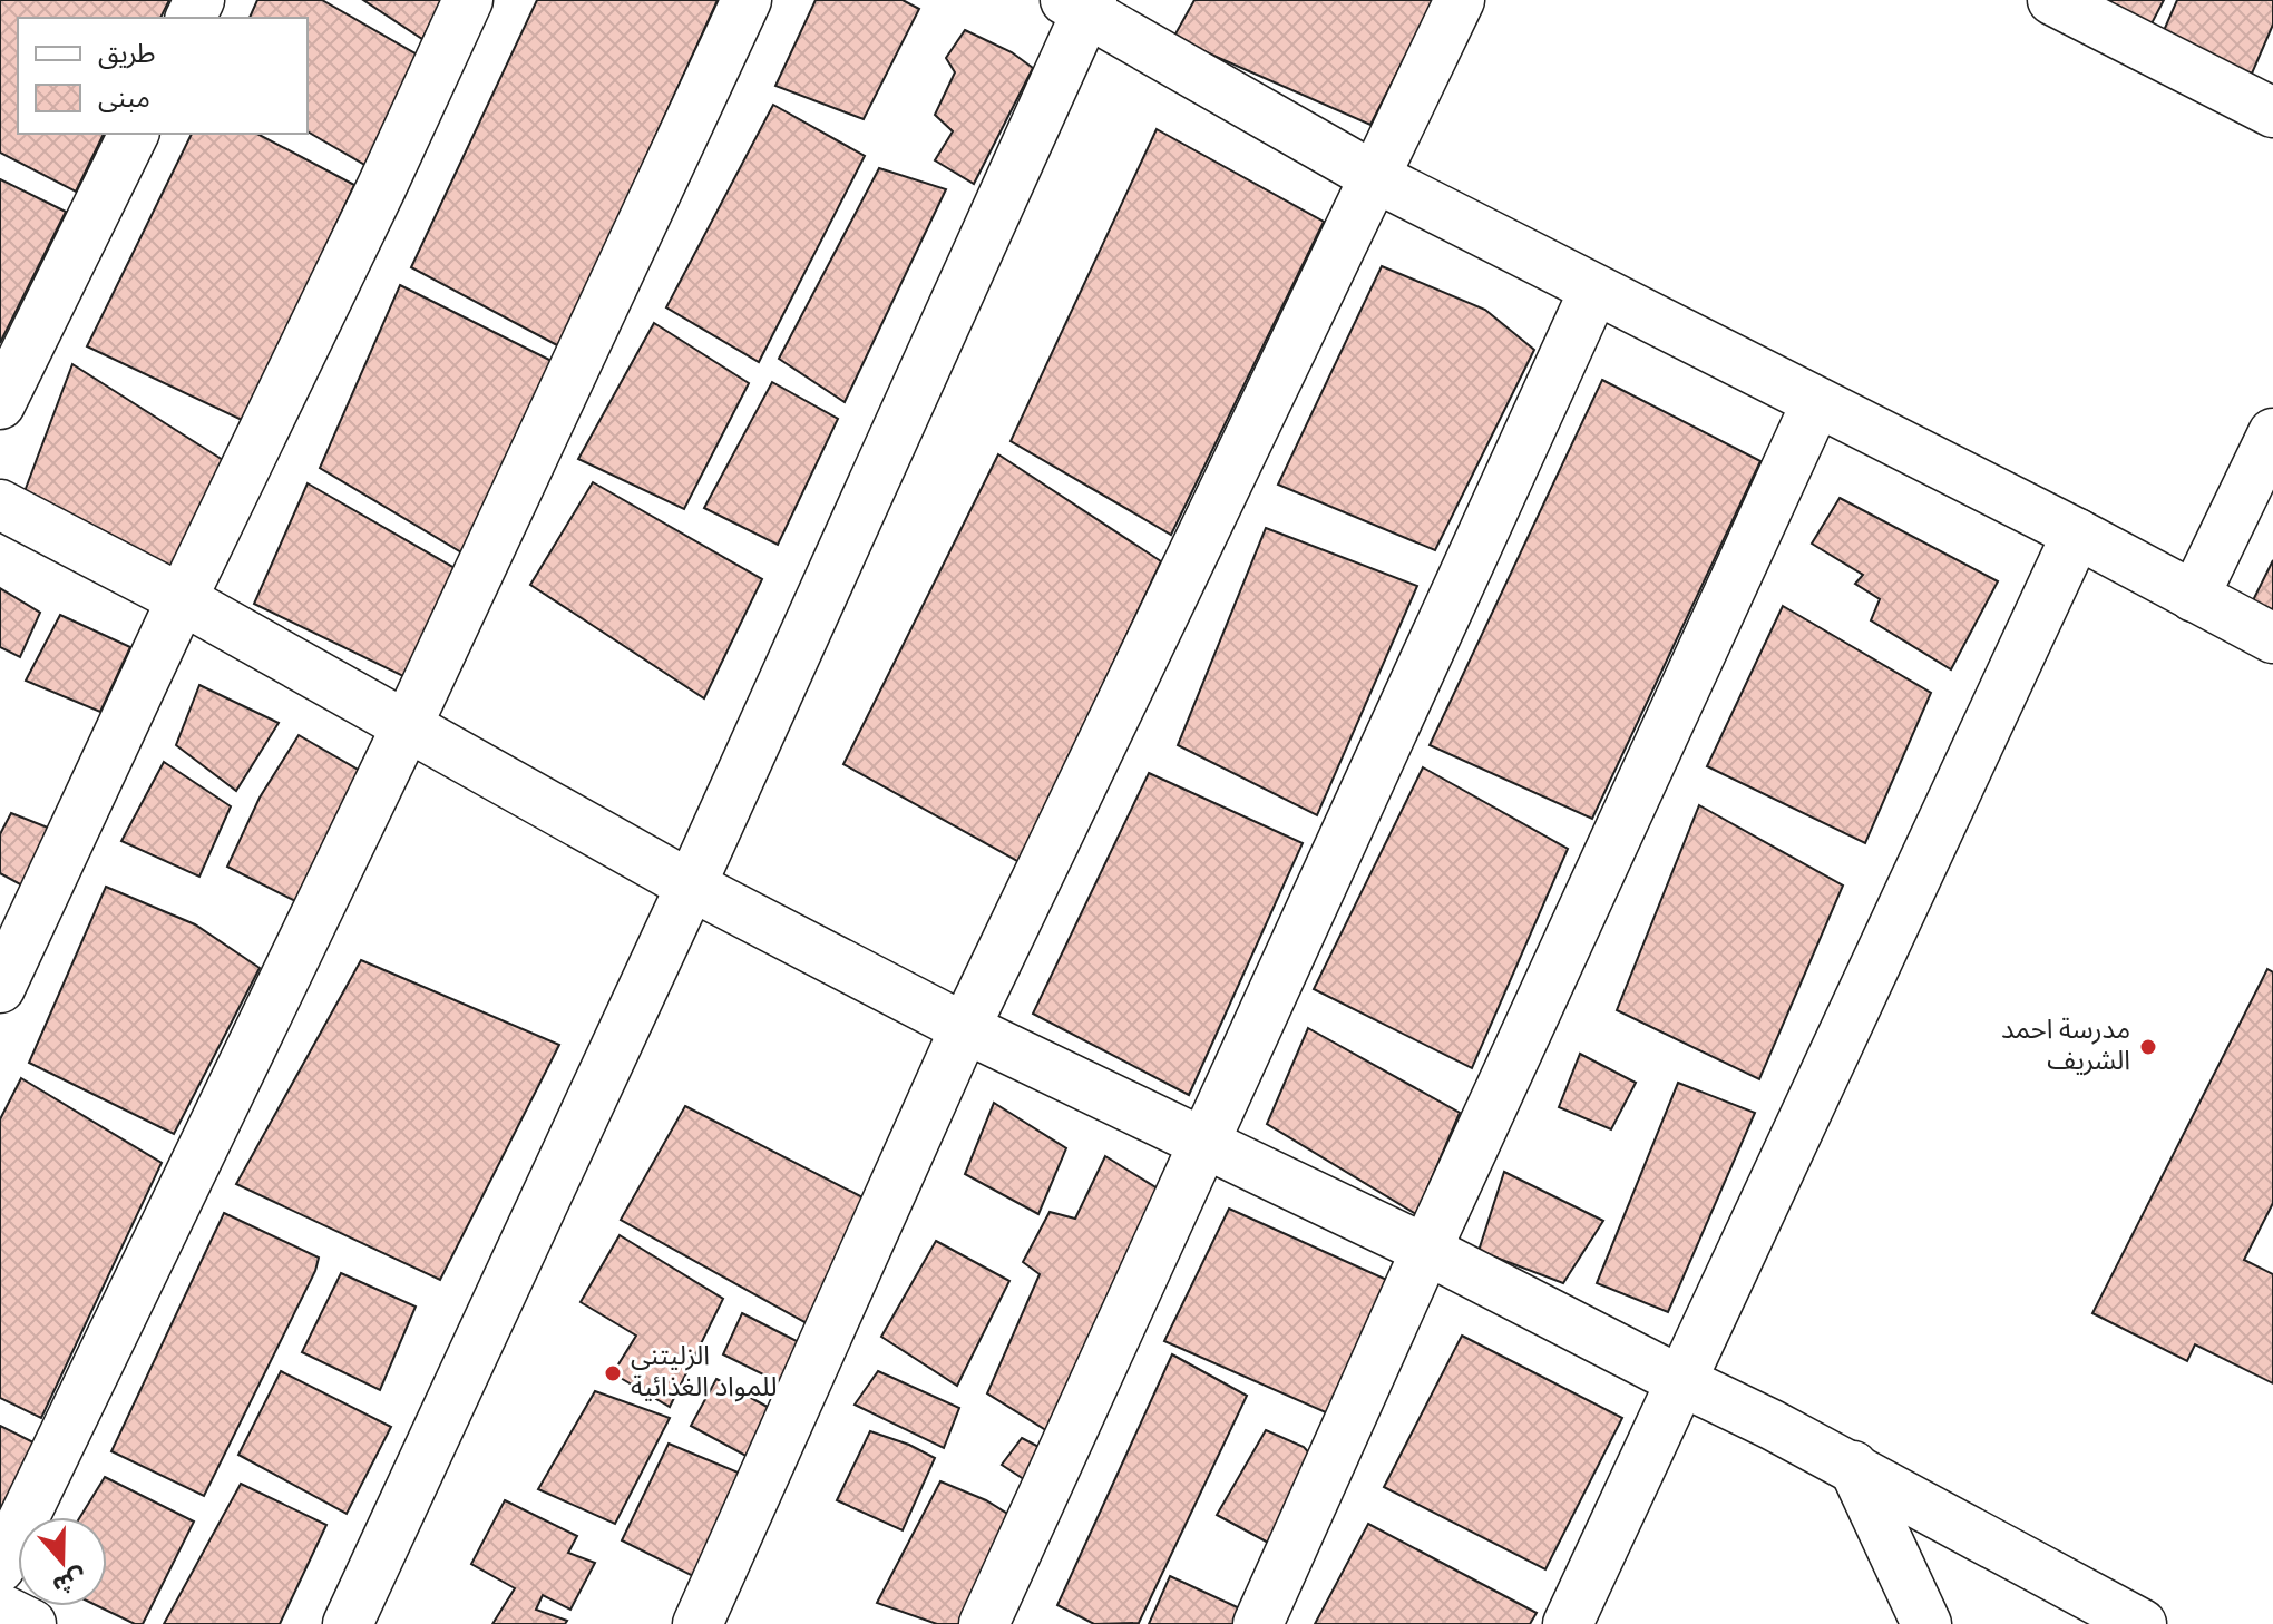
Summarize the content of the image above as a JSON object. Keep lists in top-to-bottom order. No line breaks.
{"places":["مدرسة احمد الشريف","الزليتني للمواد الغذائية"],"legend":["طريق","مبنى"],"north":"bottom"}
